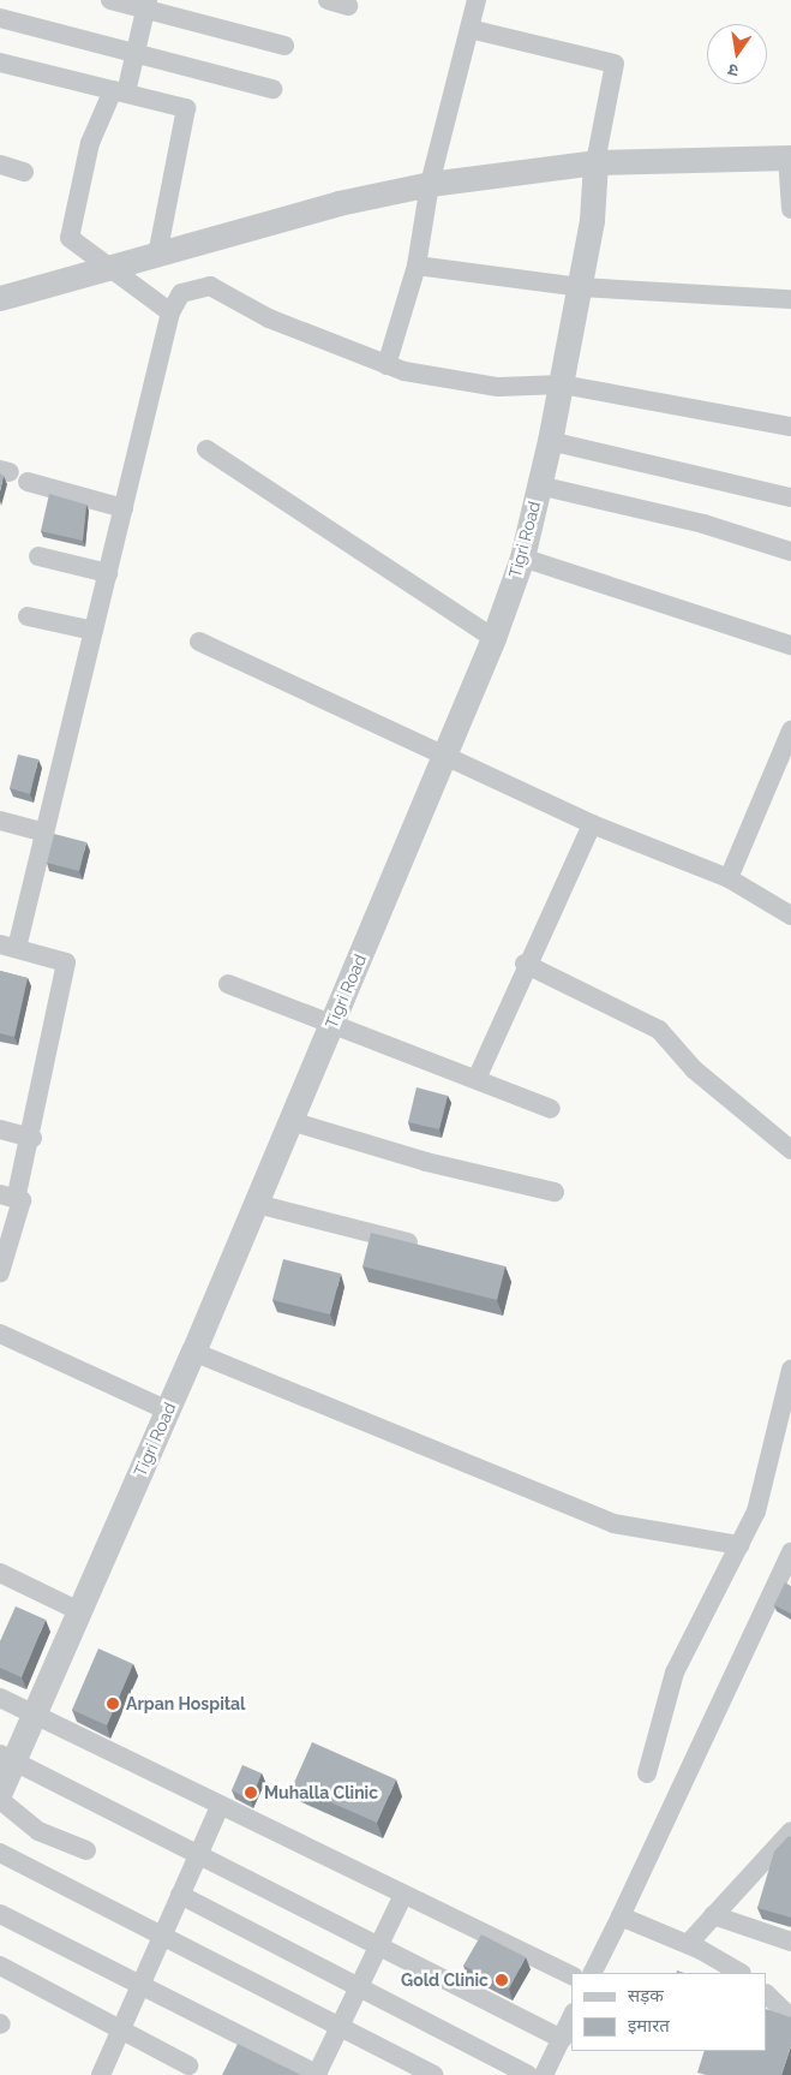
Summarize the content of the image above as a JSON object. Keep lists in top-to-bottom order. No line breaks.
{"streets":{"street":["Tigri Road"]},"places":["Arpan Hospital","Muhalla Clinic","Gold Clinic"],"legend":["सड़क","इमारत"],"north":"bottom"}
